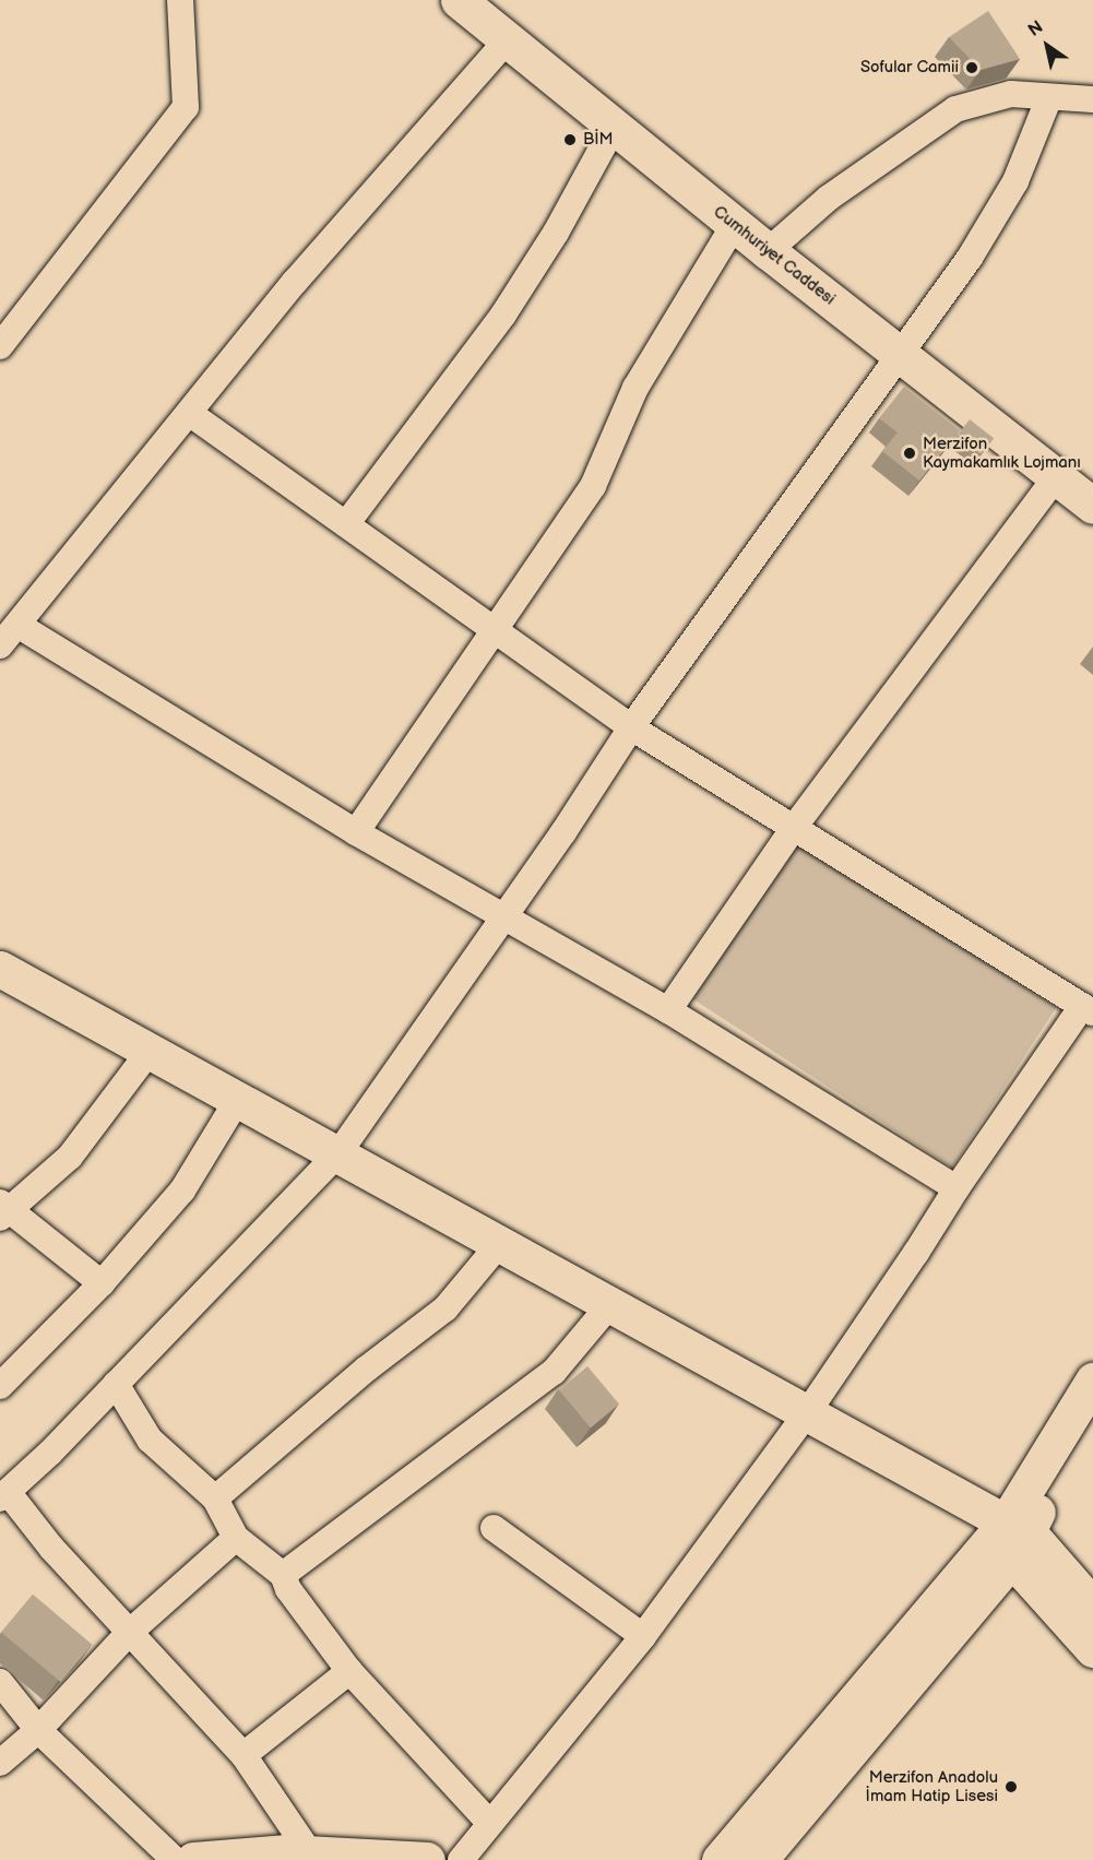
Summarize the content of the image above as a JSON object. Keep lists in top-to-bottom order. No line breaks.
{"streets":{"street":["Cumhuriyet Caddesi"]},"places":["Sofular Camii","BİM","Merzifon Kaymakamlık Lojmanı","Merzifon Anadolu İmam Hatip Lisesi"],"north":"top left"}
